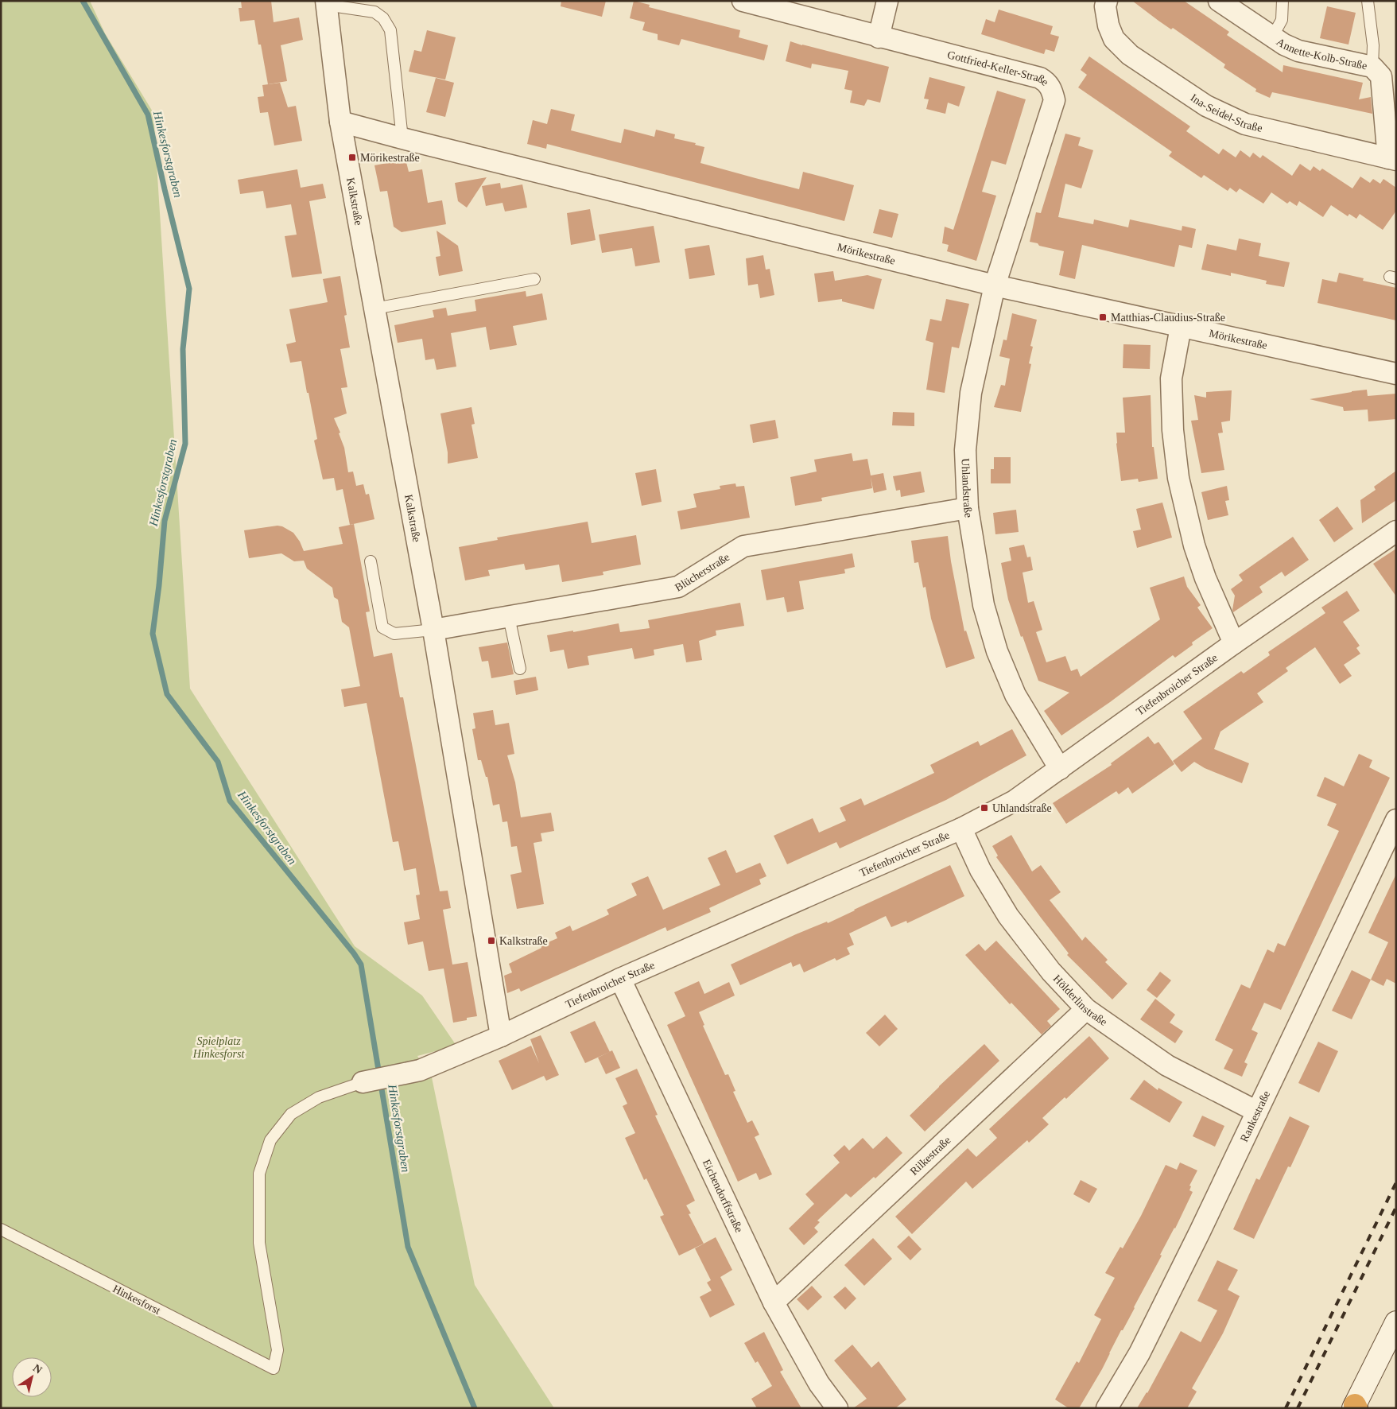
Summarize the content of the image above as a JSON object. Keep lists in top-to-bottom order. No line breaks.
{"streets":{"street":["Annette-Kolb-Straße","Gottfried-Keller-Straße","Ina-Seidel-Straße","Kalkstraße","Mörikestraße","Uhlandstraße","Blücherstraße","Tiefenbroicher Straße","Hölderlinstraße","Rankestraße","Rilkestraße","Eichendorffstraße"],"lane":["Hinkesforst"]},"crossings":[["Annette-Kolb-Straße","Ina-Seidel-Straße"],["Gottfried-Keller-Straße","Mörikestraße"],["Gottfried-Keller-Straße","Uhlandstraße"],["Kalkstraße","Mörikestraße"],["Kalkstraße","Blücherstraße"],["Kalkstraße","Tiefenbroicher Straße"],["Mörikestraße","Uhlandstraße"],["Uhlandstraße","Blücherstraße"],["Uhlandstraße","Tiefenbroicher Straße"],["Tiefenbroicher Straße","Hölderlinstraße"],["Tiefenbroicher Straße","Eichendorffstraße"],["Tiefenbroicher Straße","Hinkesforst"],["Hölderlinstraße","Rankestraße"],["Hölderlinstraße","Rilkestraße"],["Rilkestraße","Eichendorffstraße"]],"water":["Hinkesforstgraben"],"parks":["Spielplatz Hinkesforst"],"places":{"transit":["Mörikestraße","Matthias-Claudius-Straße","Uhlandstraße","Kalkstraße"]},"north":"top right"}
